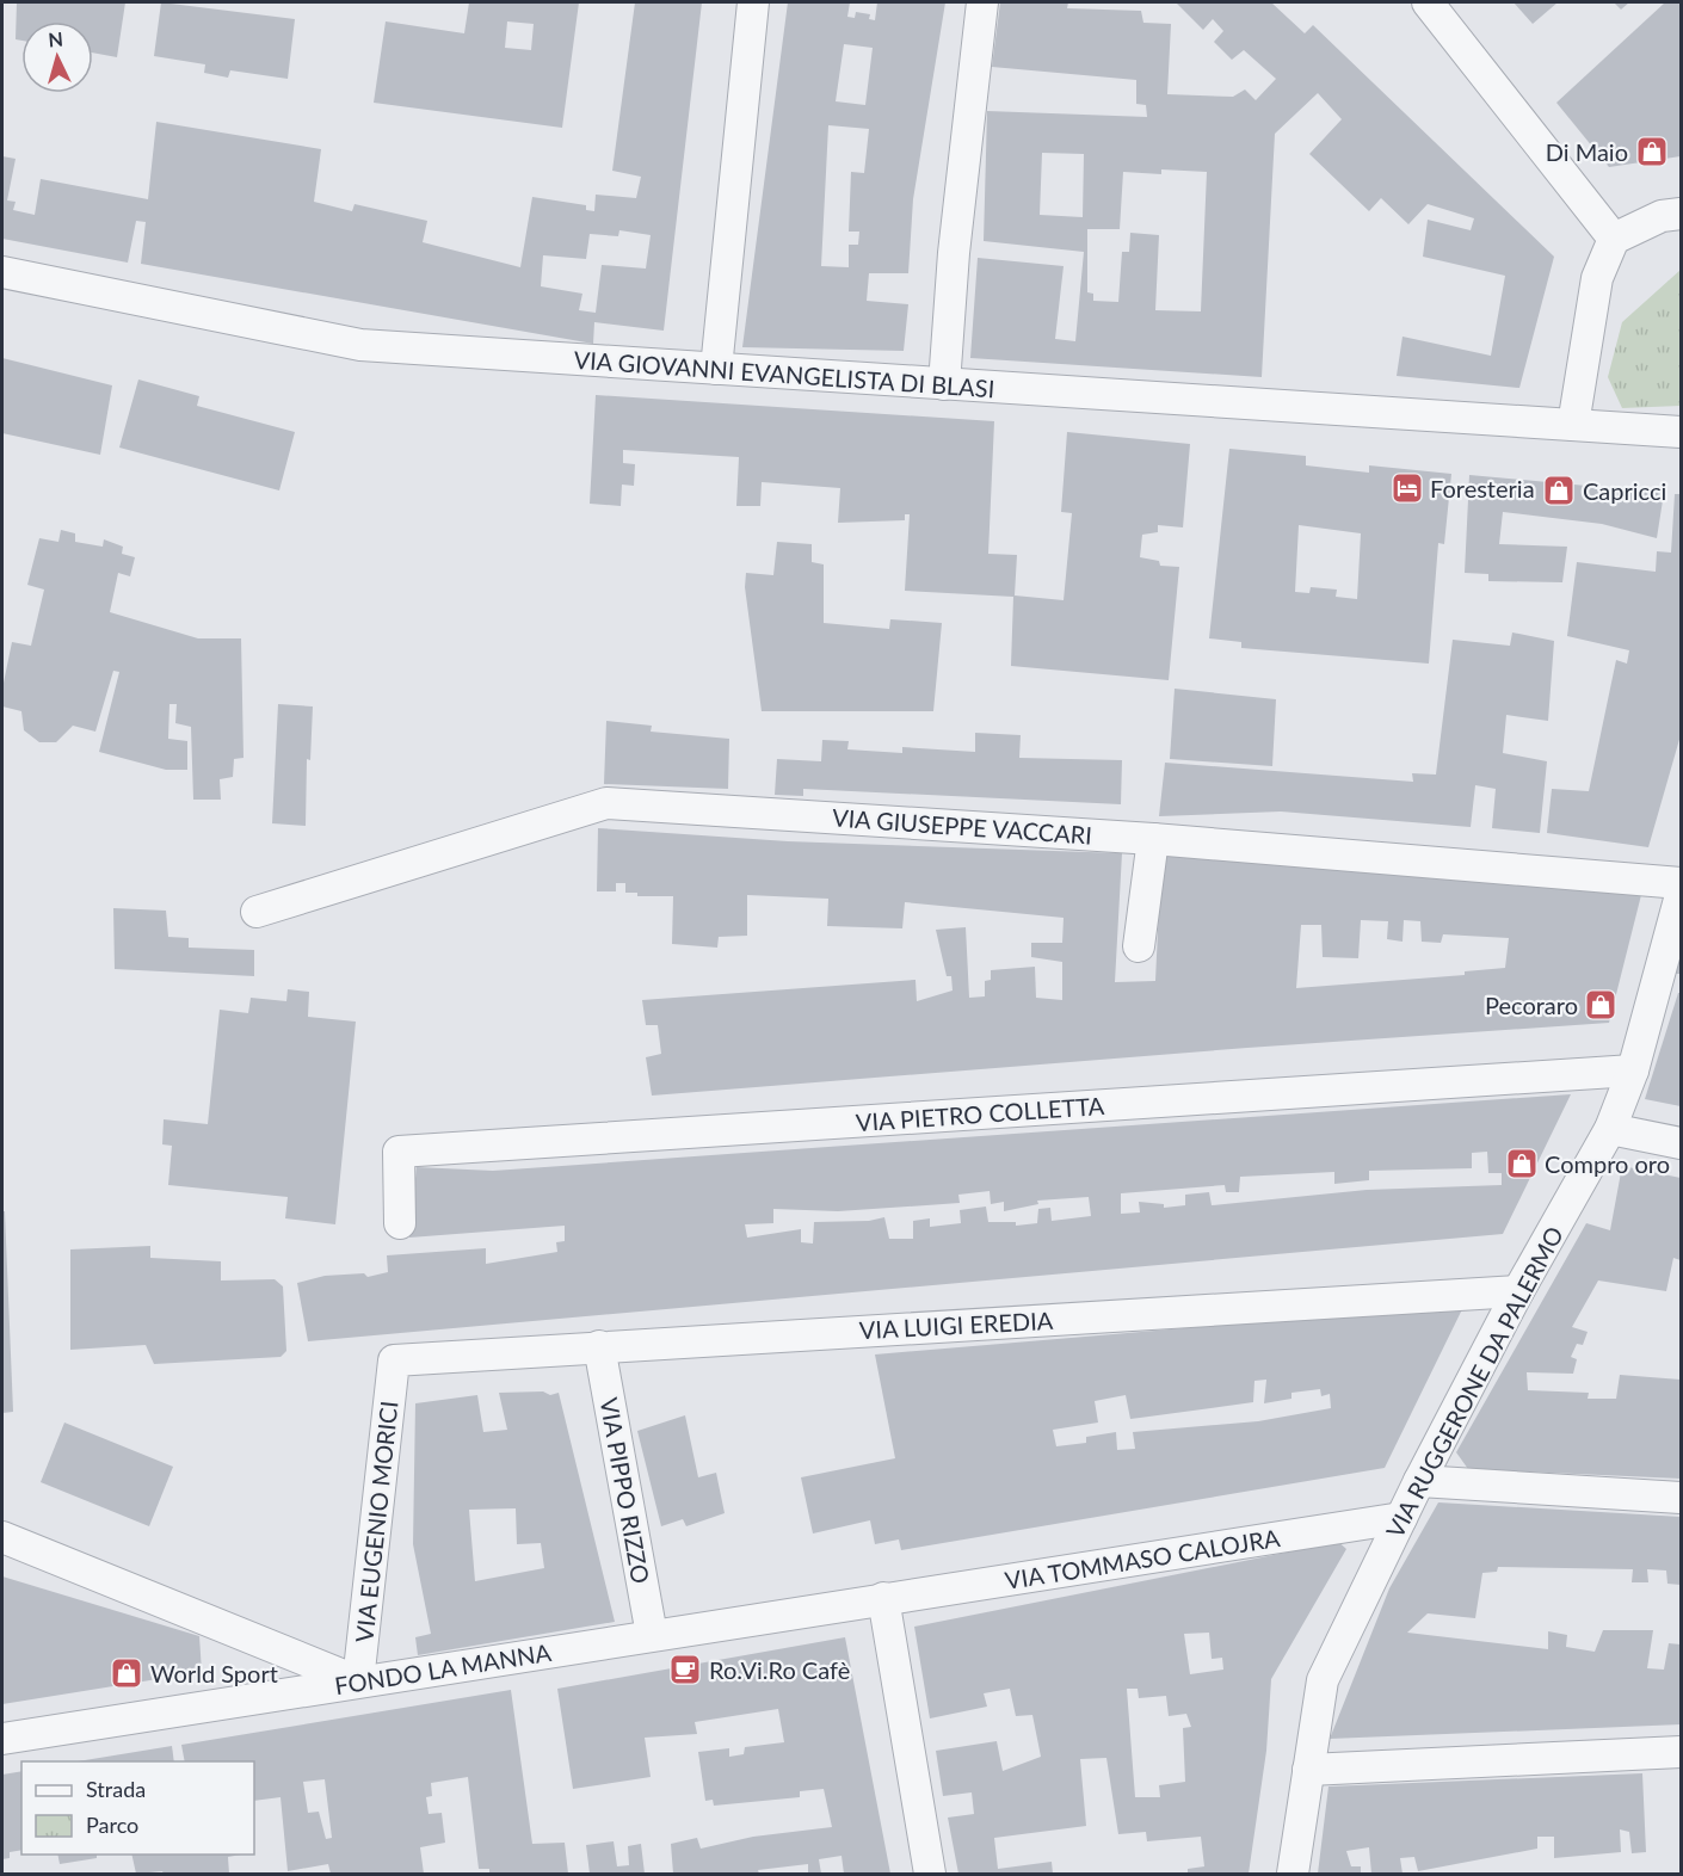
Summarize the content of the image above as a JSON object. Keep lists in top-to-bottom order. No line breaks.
{"streets":{"street":["VIA GIOVANNI EVANGELISTA DI BLASI","VIA GIUSEPPE VACCARI","VIA PIETRO COLLETTA","VIA LUIGI EREDIA","VIA RUGGERONE DA PALERMO","VIA PIPPO RIZZO","VIA EUGENIO MORICI","VIA TOMMASO CALOJRA","FONDO LA MANNA"]},"crossings":[["VIA PIETRO COLLETTA","VIA RUGGERONE DA PALERMO"],["VIA LUIGI EREDIA","VIA RUGGERONE DA PALERMO"],["VIA LUIGI EREDIA","VIA PIPPO RIZZO"],["VIA LUIGI EREDIA","VIA EUGENIO MORICI"],["VIA RUGGERONE DA PALERMO","VIA TOMMASO CALOJRA"],["VIA PIPPO RIZZO","FONDO LA MANNA"],["VIA EUGENIO MORICI","FONDO LA MANNA"],["VIA TOMMASO CALOJRA","FONDO LA MANNA"]],"places":{"shop":["Di Maio","Capricci","Pecoraro","Compro oro","World Sport"],"hotel":["Foresteria"],"cafe":["Ro.Vi.Ro Cafè"]},"legend":["Strada","Parco"],"north":"top"}
